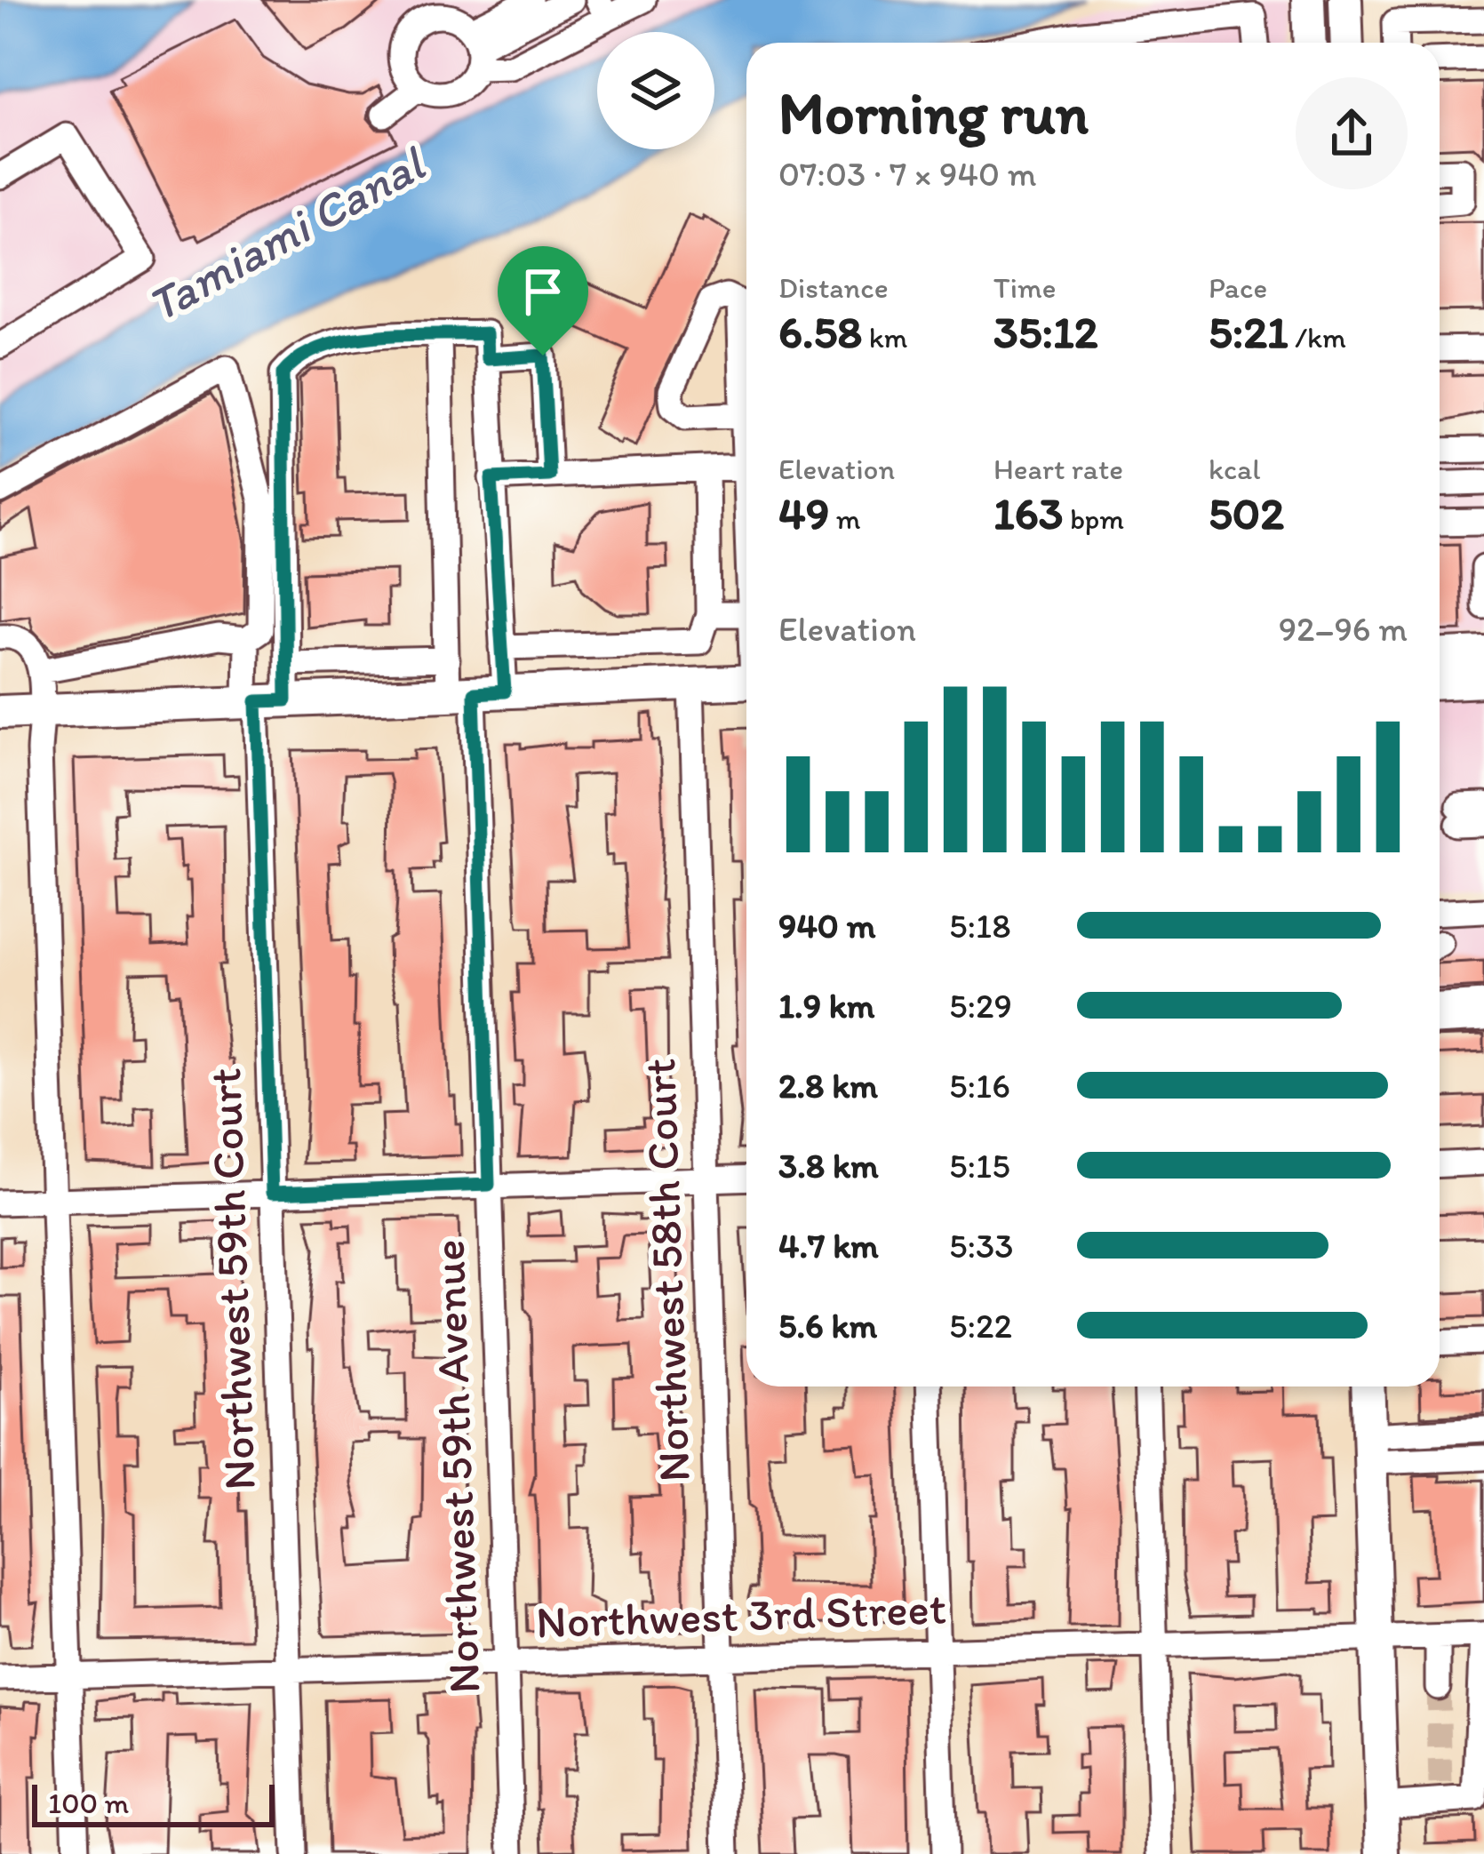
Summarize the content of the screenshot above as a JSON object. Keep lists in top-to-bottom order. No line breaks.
{"streets":{"street":["Northwest 58th Court","Northwest 59th Court","Northwest 59th Avenue","Northwest 3rd Street"]},"crossings":[["Northwest 58th Court","Northwest 3rd Street"],["Northwest 59th Court","Northwest 3rd Street"],["Northwest 59th Avenue","Northwest 3rd Street"]],"water":["Tamiami Canal"],"scale_bar":"100 m","page":{"heading":["Morning run","07:03 · 7 × 940 m"],"stats":[["Distance","6.58 km"],["Time","35:12"],["Pace","5:21 /km"],["Elevation","49 m"],["Heart rate","163 bpm"],["kcal","502"]],"chart":["Elevation","92–96 m"],"list":[{"name":"940 m","note":"5:18"},{"name":"1.9 km","note":"5:29"},{"name":"2.8 km","note":"5:16"},{"name":"3.8 km","note":"5:15"},{"name":"4.7 km","note":"5:33"},{"name":"5.6 km","note":"5:22"}],"scale":"100 m"}}
